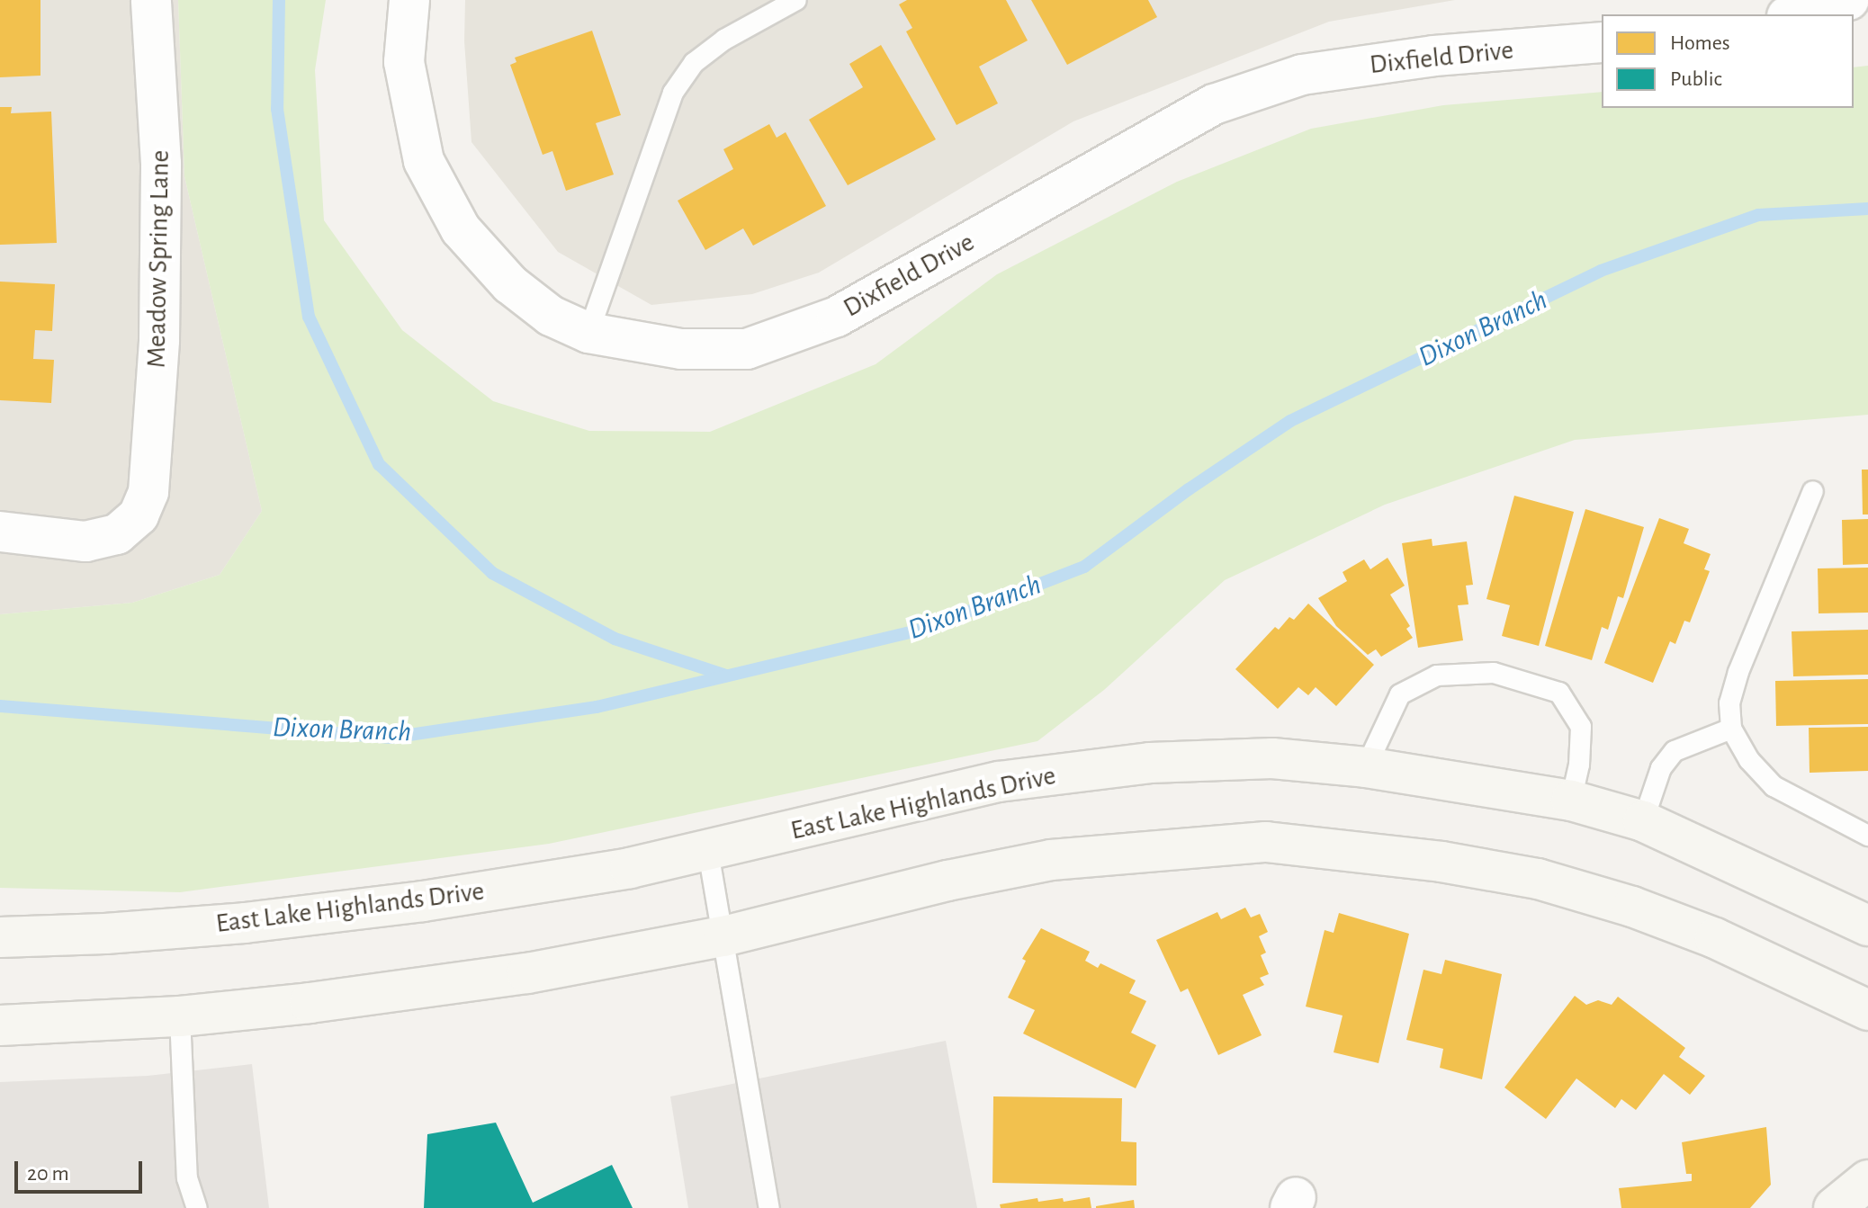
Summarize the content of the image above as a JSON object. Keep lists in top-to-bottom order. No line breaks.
{"streets":{"main road":["East Lake Highlands Drive"],"street":["Dixfield Drive","Meadow Spring Lane"]},"water":["Dixon Branch"],"legend":["Homes","Public"],"scale_bar":"20 m"}
